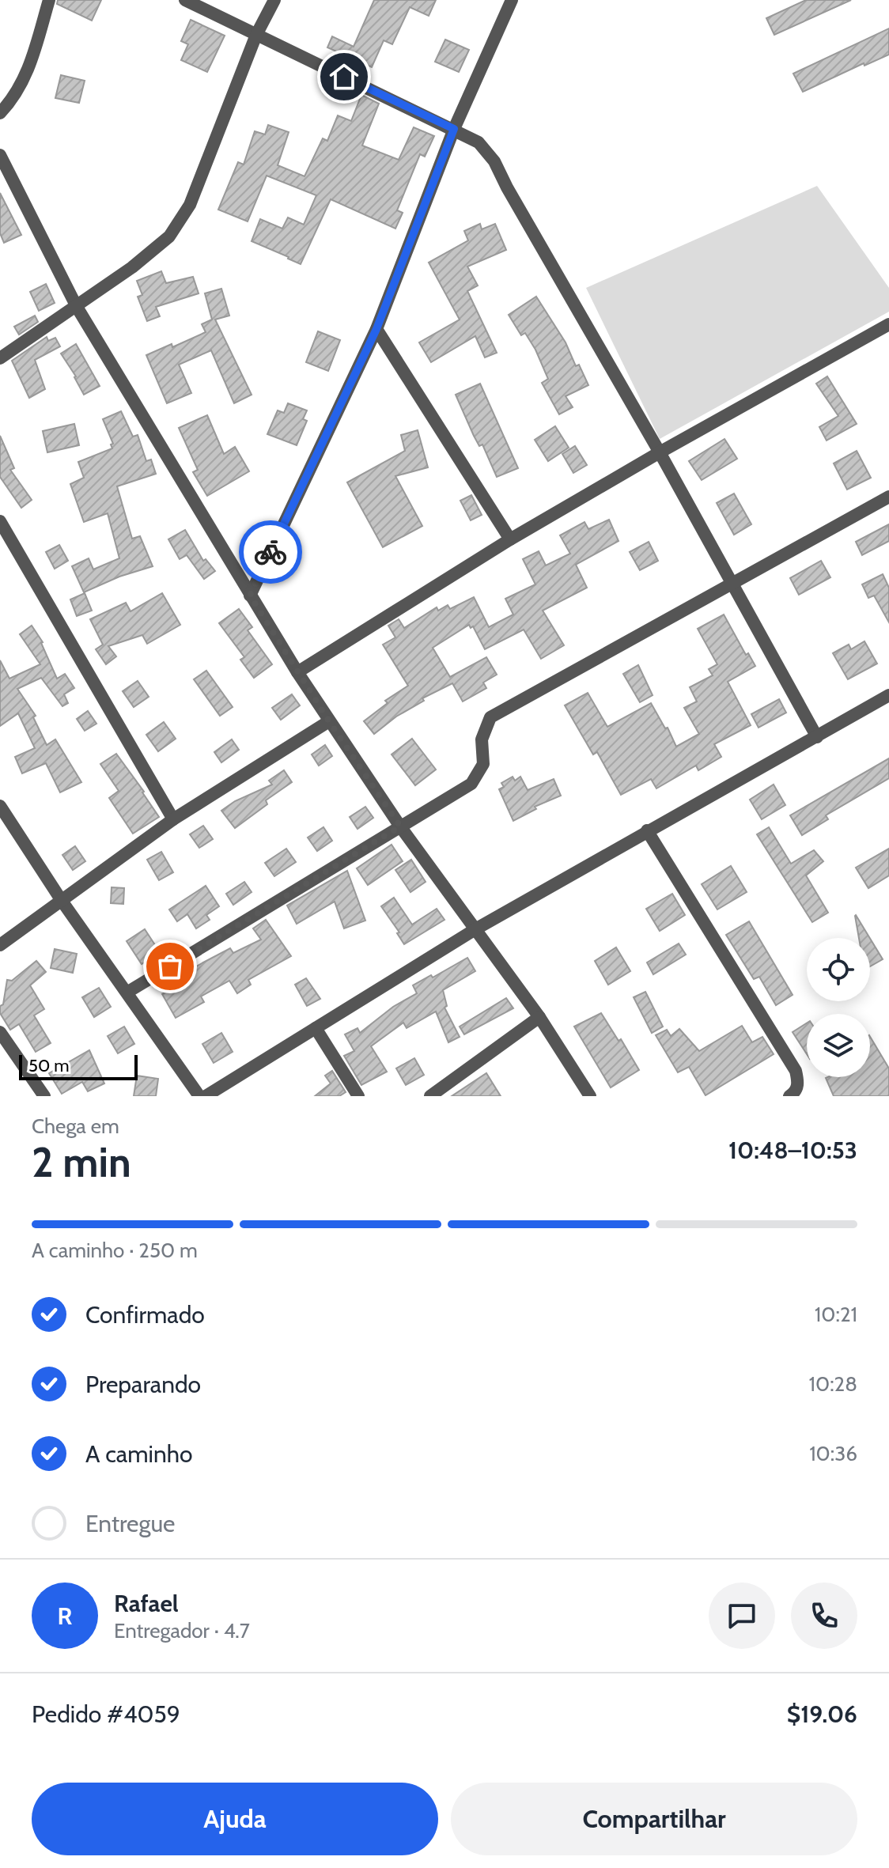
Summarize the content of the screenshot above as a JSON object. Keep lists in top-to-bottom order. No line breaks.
{"scale_bar":"50 m","page":{"scale":"50 m","heading":["2 min","Chega em","10:48–10:53"],"panel":["Rafael","Entregador · 4.7","Pedido #4059","$19.06"],"bar":"A caminho · 250 m","list":[["Confirmado","10:21"],["Preparando","10:28"],["A caminho","10:36"],"Entregue"],"round":"R","buttons":["Ajuda","Compartilhar"]}}
